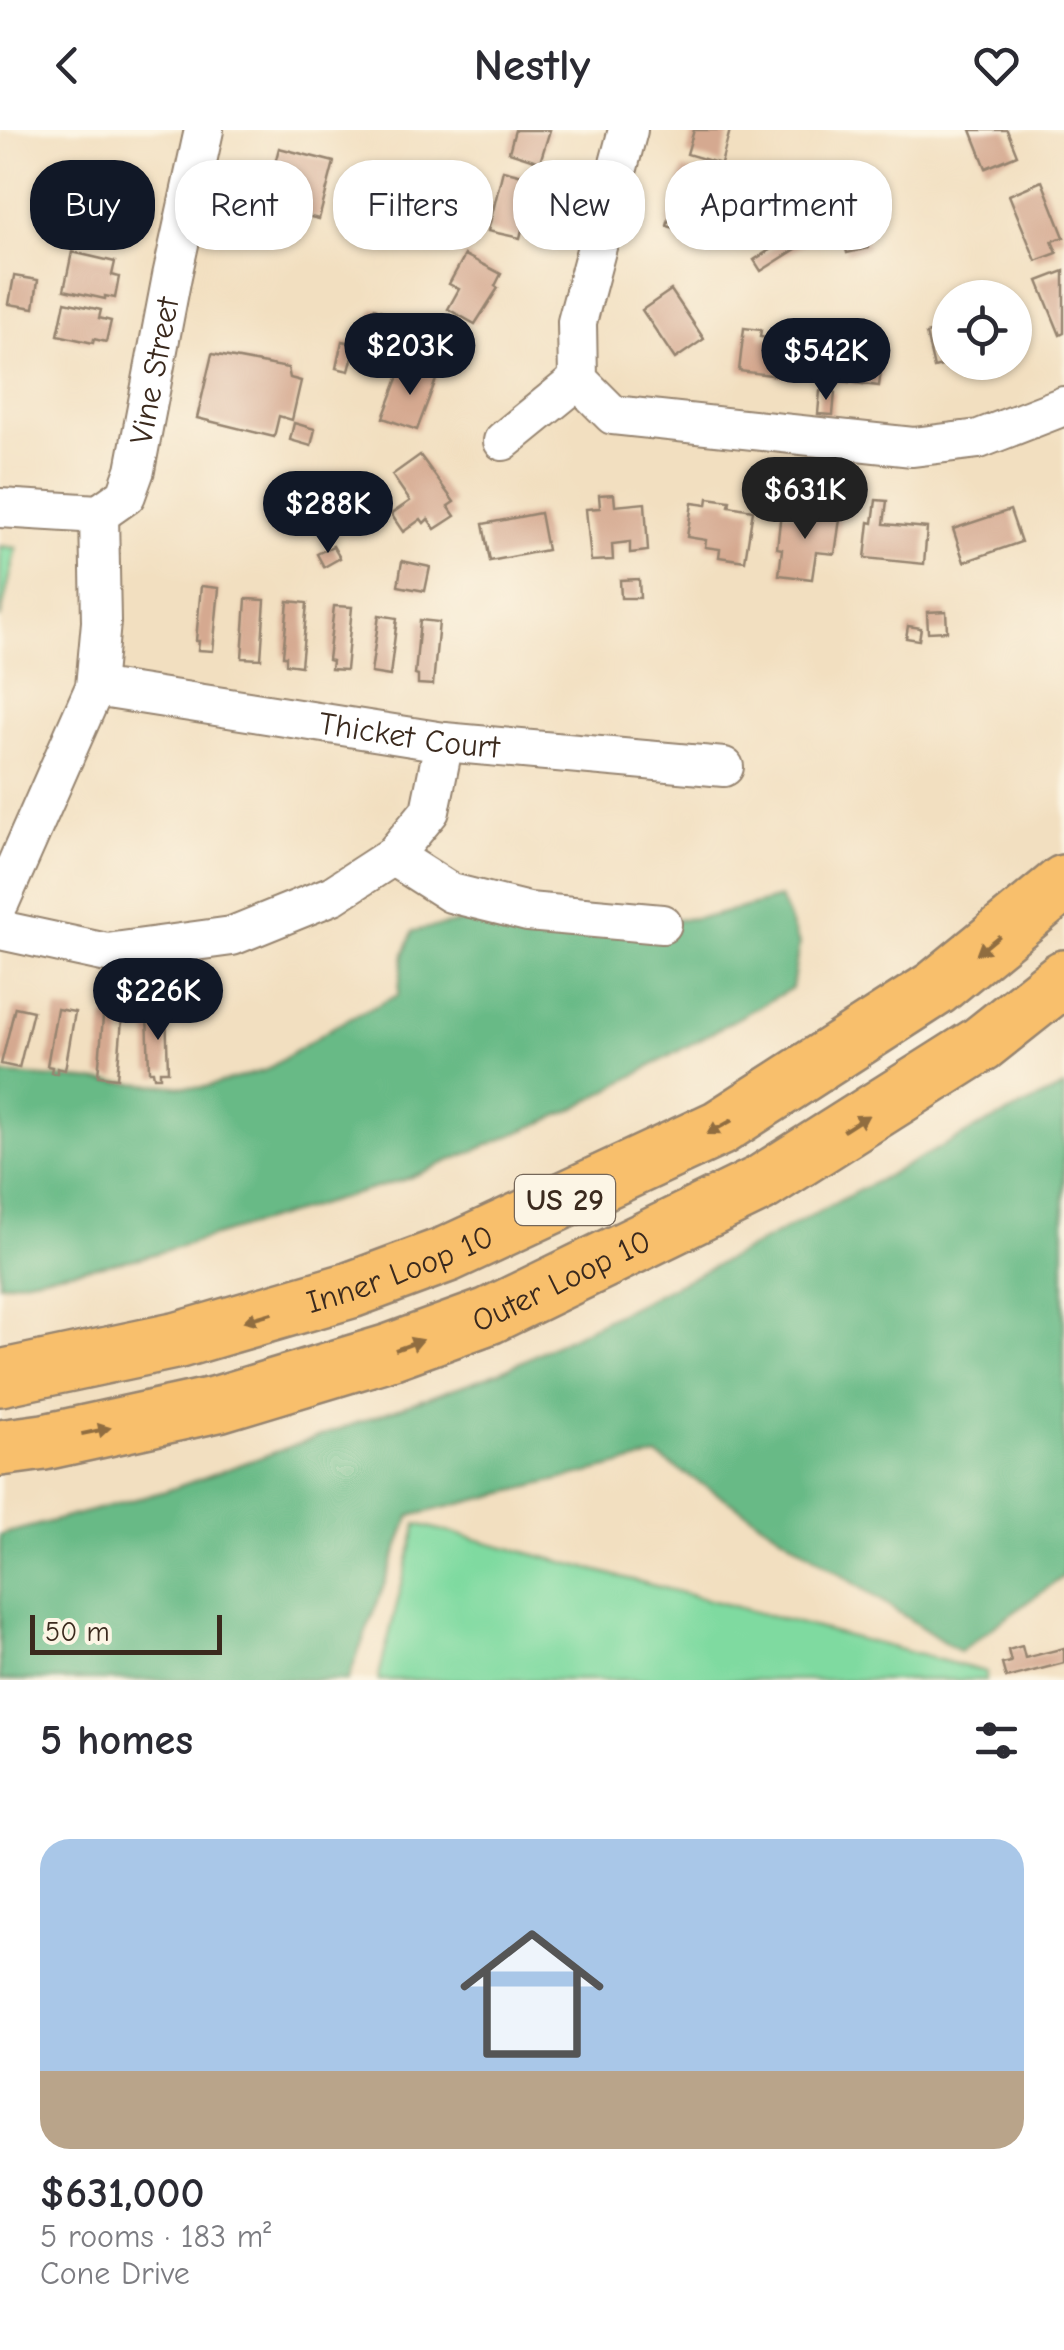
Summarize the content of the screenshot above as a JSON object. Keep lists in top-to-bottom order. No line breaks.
{"streets":{"highway":["US 29","Inner Loop 10","Outer Loop 10"],"street":["Vine Street","Thicket Court"]},"one_way":["Inner Loop 10","Outer Loop 10"],"scale_bar":"50 m","page":{"header":"Nestly","chip":["Buy","Rent","Filters","New","Apartment"],"price":["$203K","$542K","$631K","$288K","$226K"],"scale":"50 m","heading":"5 homes","list":[{"name":"$631,000","note":"5 rooms · 183 m² · Cone Drive"}]}}
